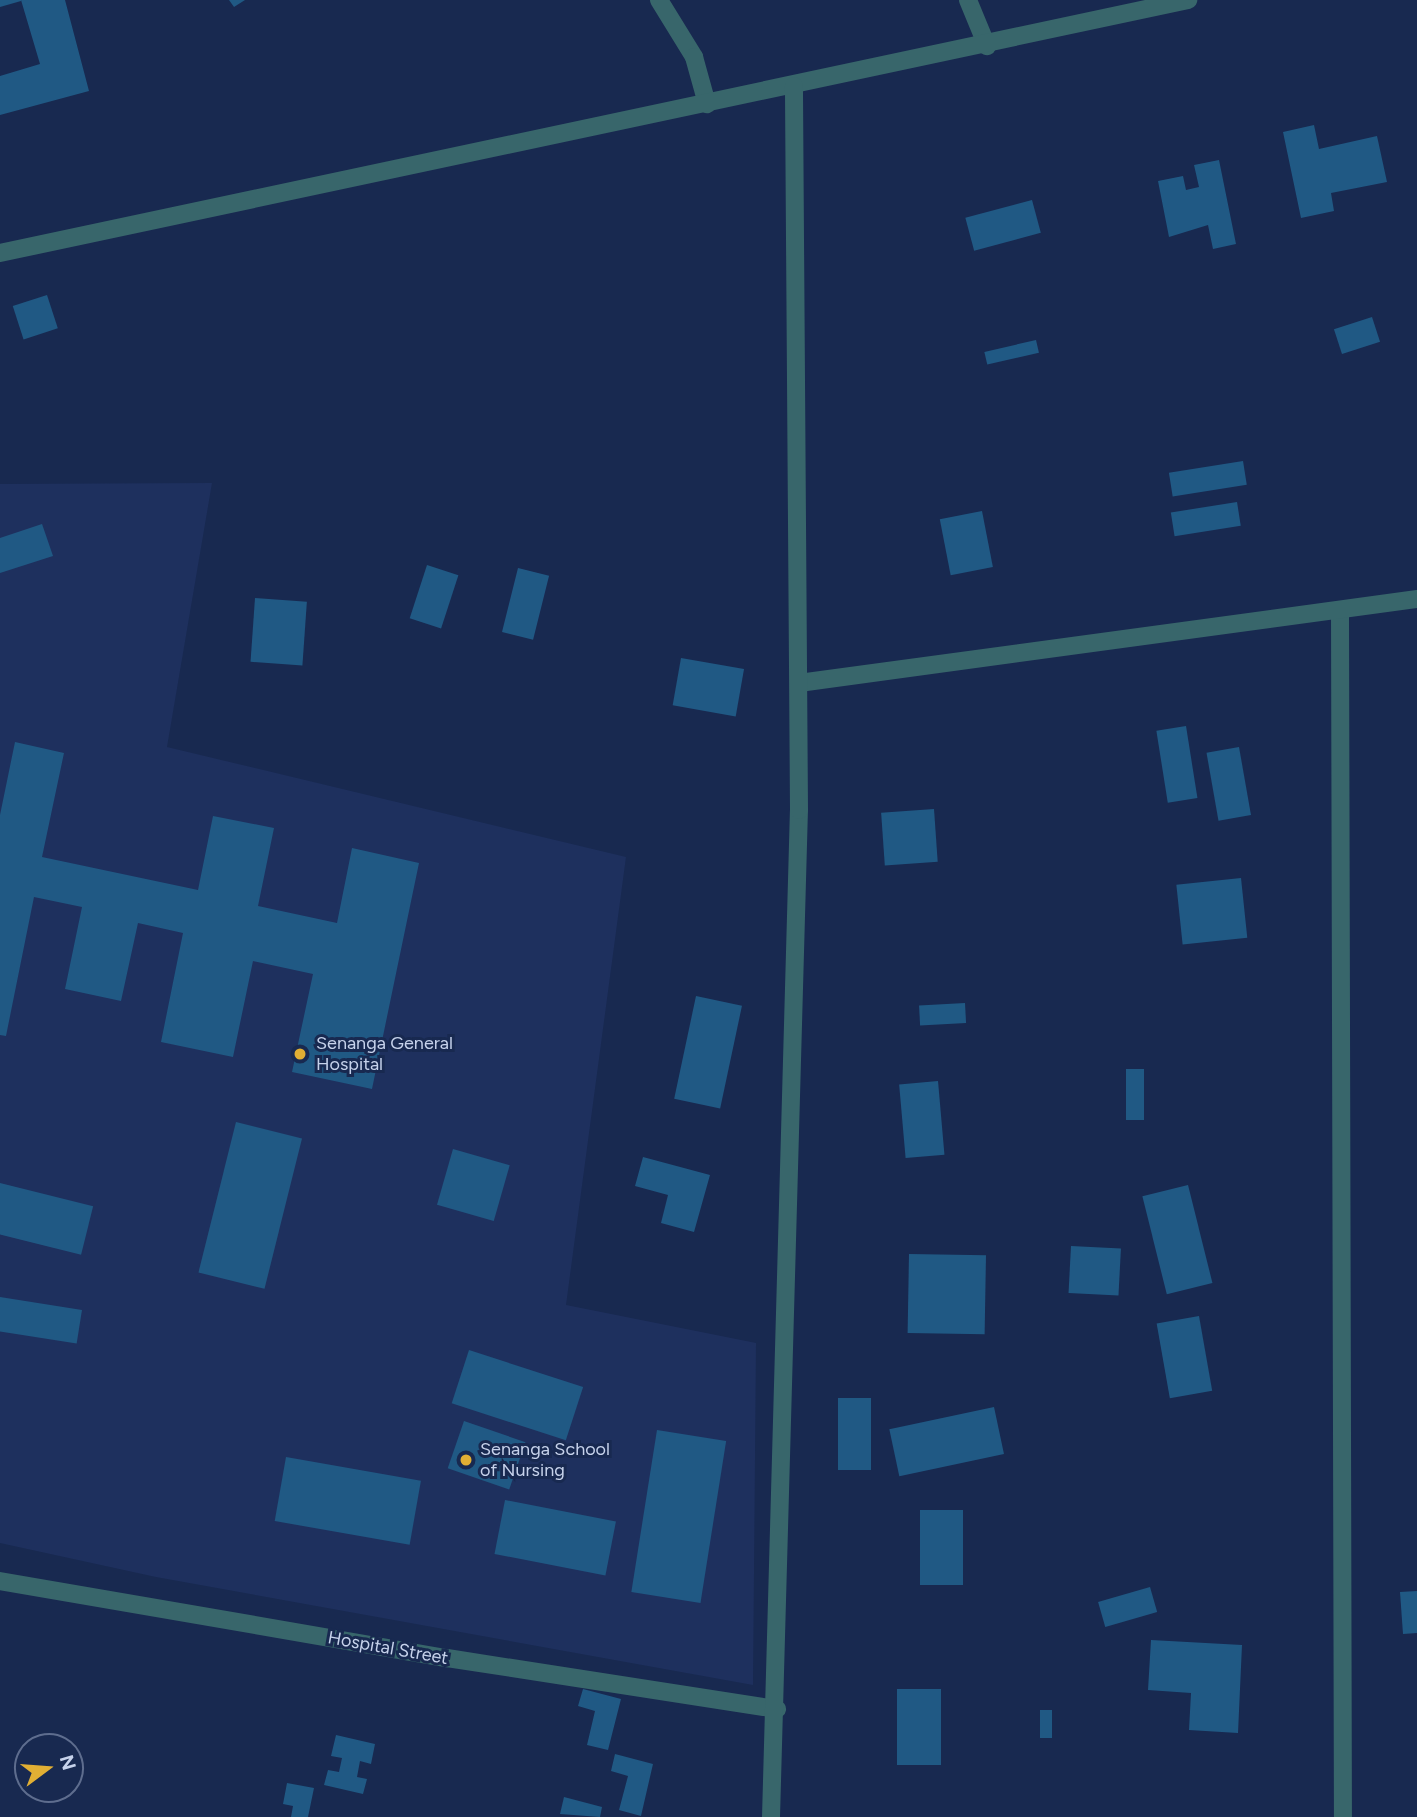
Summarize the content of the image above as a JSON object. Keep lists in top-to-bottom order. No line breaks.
{"streets":{"street":["Hospital Street"]},"places":["Senanga General Hospital","Senanga School of Nursing"],"north":"right"}
